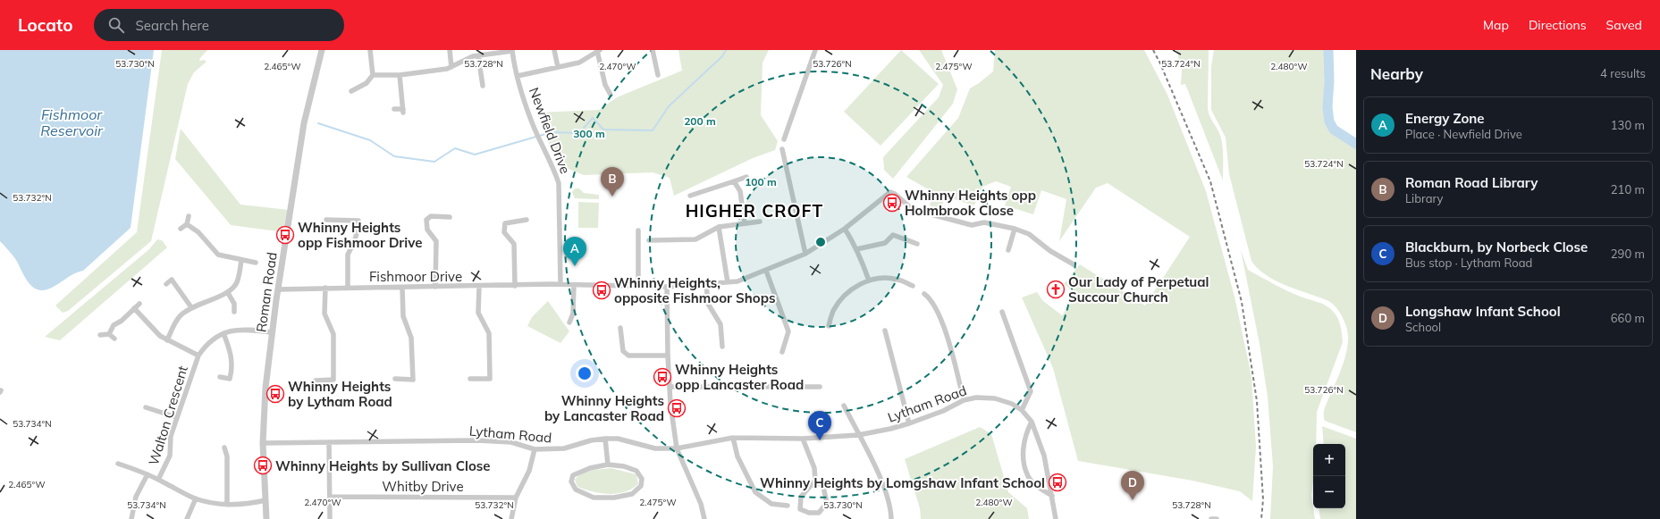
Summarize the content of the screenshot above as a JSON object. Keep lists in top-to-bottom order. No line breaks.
{"streets":{"street":["Newfield Drive","Fishmoor Drive","Roman Road","Lytham Road","Walton Crescent","Whitby Drive"]},"crossings":[["Newfield Drive","Fishmoor Drive"],["Fishmoor Drive","Roman Road"],["Roman Road","Lytham Road"],["Roman Road","Walton Crescent"]],"districts":["HIGHER CROFT"],"water":["Fishmoor Reservoir"],"places":{"bus stop":["Whinny Heights opp Holmbrook Close","Whinny Heights opp Fishmoor Drive","Whinny Heights, opposite Fishmoor Shops","Whinny Heights opp Lancaster Road","Whinny Heights by Lytham Road","Whinny Heights by Lancaster Road","Whinny Heights by Sullivan Close","Whinny Heights by Lomgshaw Infant School"],"church":["Our Lady of Perpetual Succour Church"]},"page":{"header":"Locato","search":"Search here","nav":["Map","Directions","Saved"],"heading":["Nearby","4 results"],"list":[{"mark":"A","name":"Energy Zone","note":"Place · Newfield Drive","value":"130 m"},{"mark":"B","name":"Roman Road Library","note":"Library","value":"210 m"},{"mark":"C","name":"Blackburn, by Norbeck Close","note":"Bus stop · Lytham Road","value":"290 m"},{"mark":"D","name":"Longshaw Infant School","note":"School","value":"660 m"}],"pins":["B","A","C","D"],"map_buttons":["+","−"]},"coordinates":["53.730°N","53.728°N","53.726°N","53.724°N","2.465°W","2.470°W","2.475°W","2.480°W","53.732°N","53.734°N"],"rings":["200 m","300 m","100 m"]}
